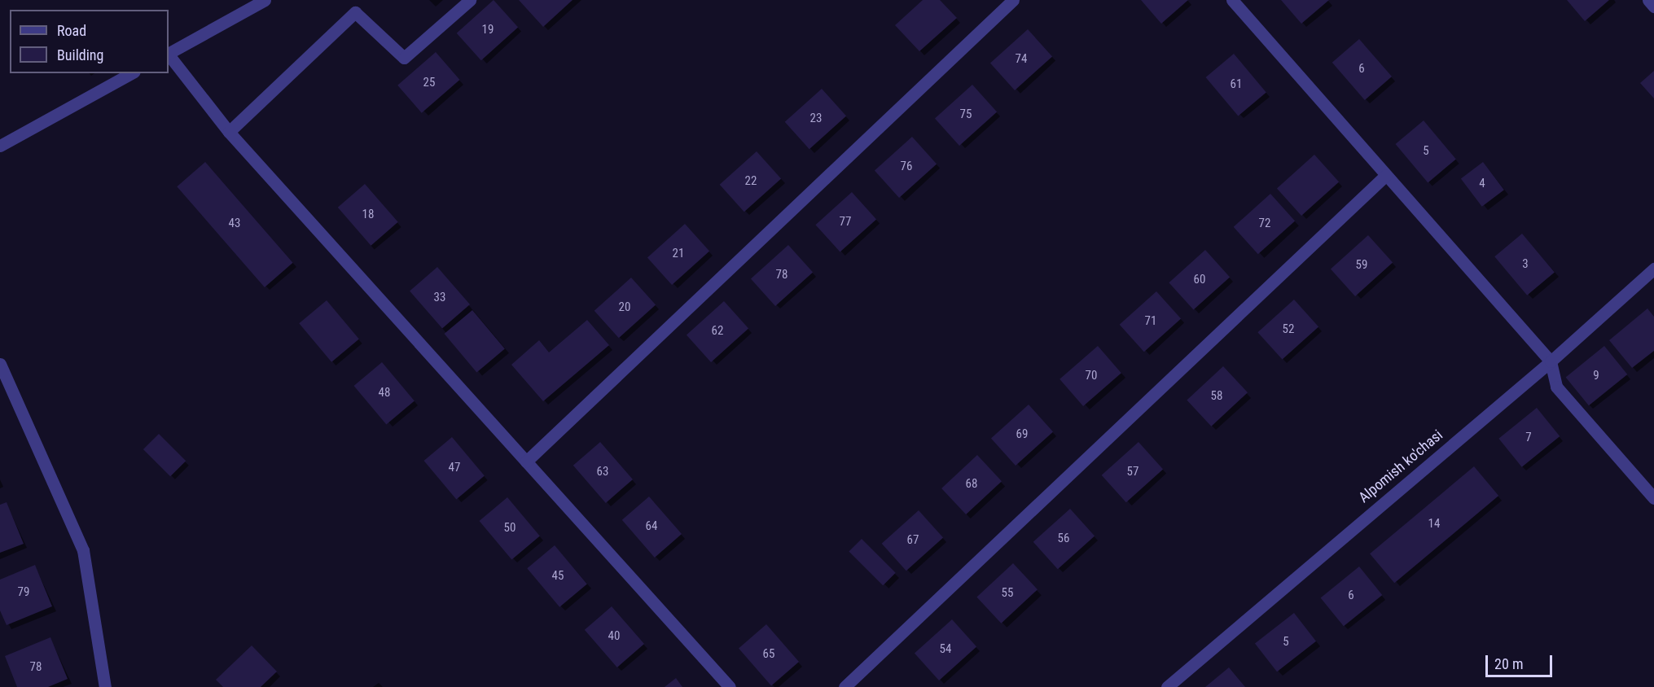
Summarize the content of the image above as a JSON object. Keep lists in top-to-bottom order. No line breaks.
{"streets":{"street":["Alpomish ko'chasi"]},"house_numbers":["19","74","6","25","61","75","23","5","76","22","4","18","77","43","72","21","3","59","78","60","33","20","71","52","62","70","9","48","58","69","7","47","63","57","68","14","64","50","56","67","45","79","55","6","40","5","54","65","78"],"legend":["Road","Building"],"scale_bar":"20 m"}
